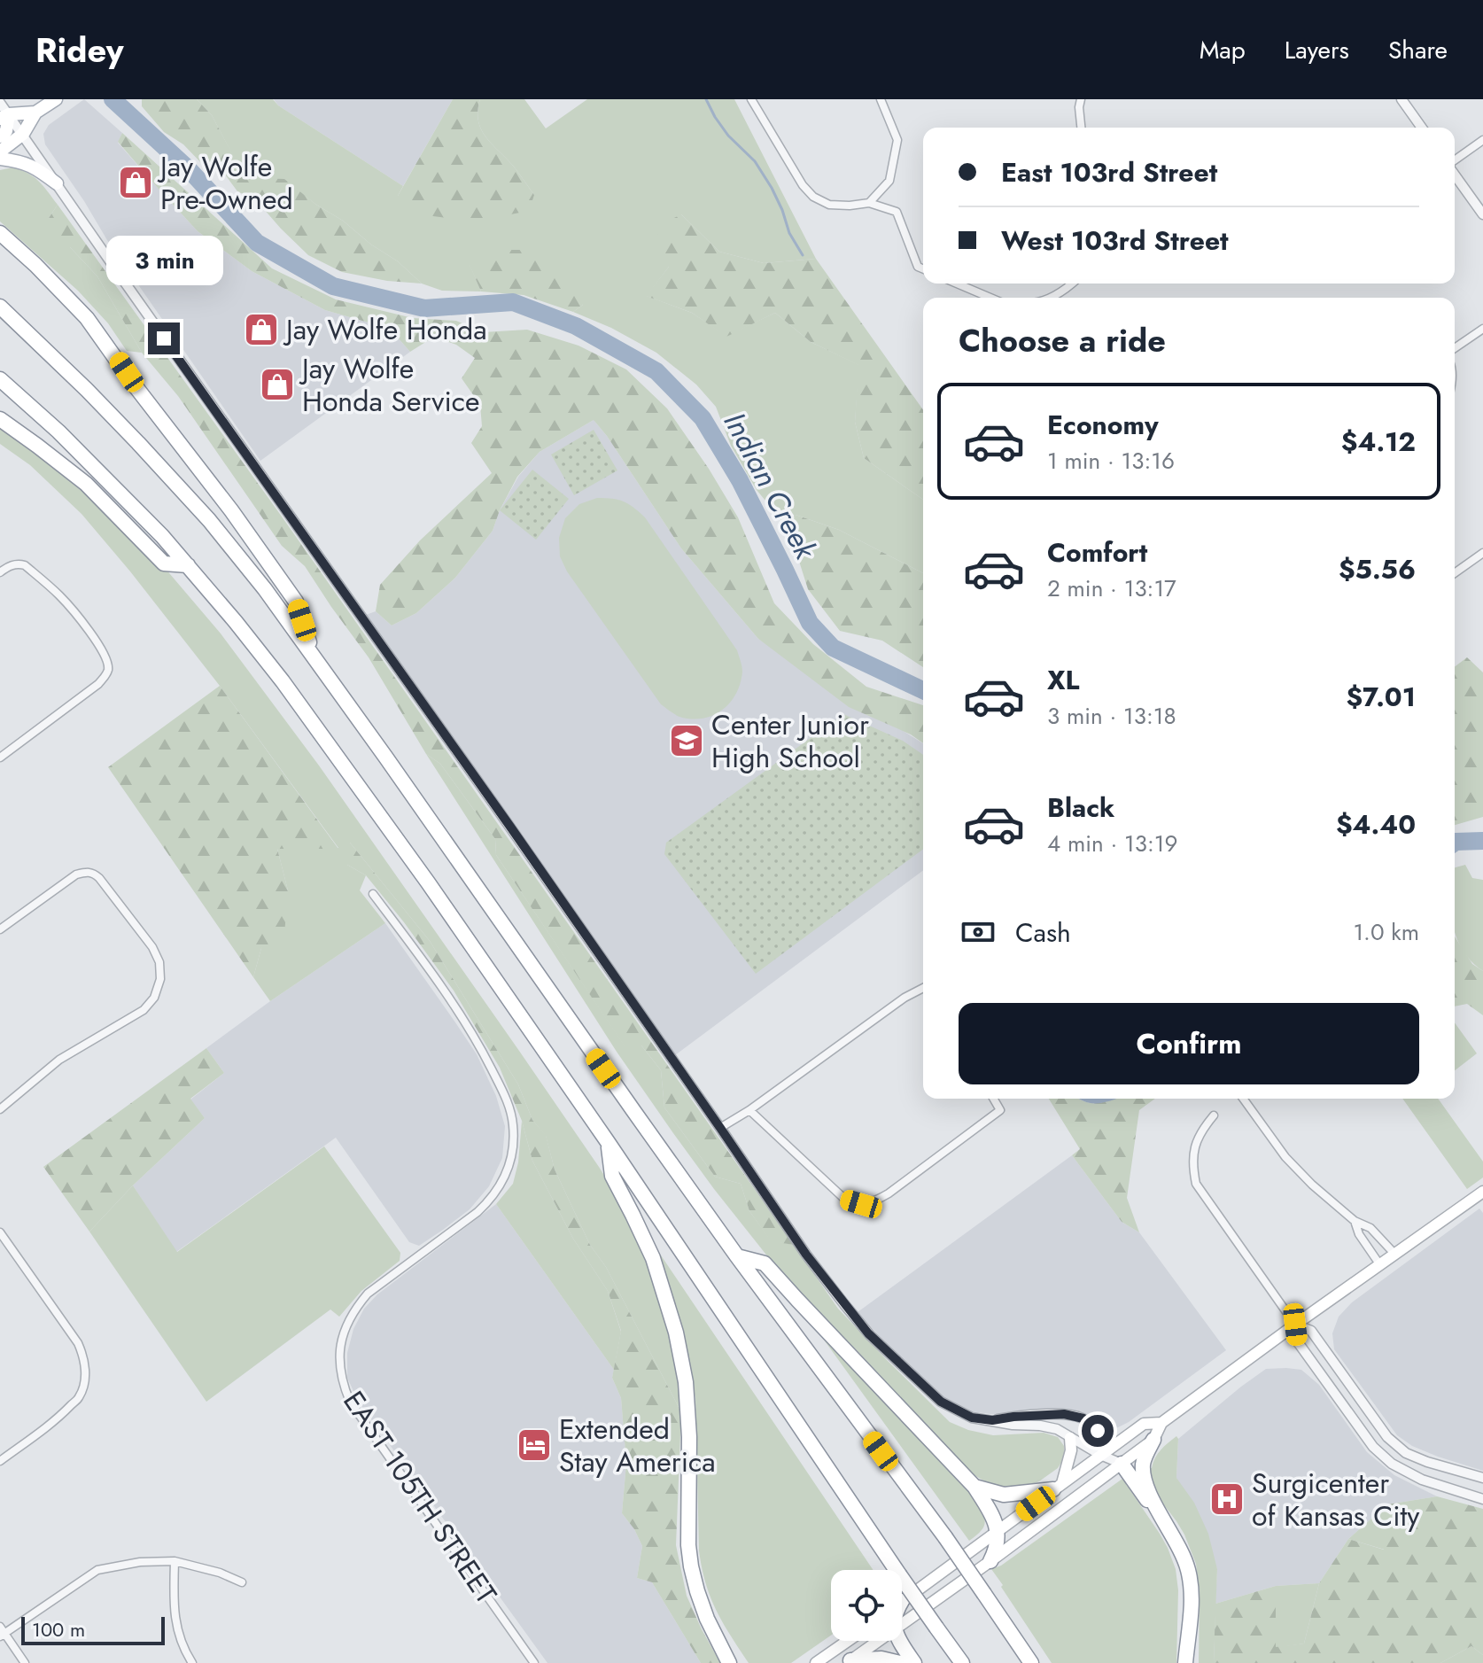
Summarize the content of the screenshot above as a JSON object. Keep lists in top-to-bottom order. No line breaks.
{"streets":{"street":["EAST 105TH STREET"]},"water":["Indian Creek"],"places":{"shop":["Jay Wolfe Pre-Owned","Jay Wolfe Honda","Jay Wolfe Honda Service"],"school or university":["Center Junior High School"],"hotel":["Extended Stay America"],"hospital":["Surgicenter of Kansas City"]},"scale_bar":"100 m","page":{"header":"Ridey","nav":["Map","Layers","Share"],"banner":["East 103rd Street","West 103rd Street"],"bubble":"3 min","heading":"Choose a ride","list":[{"name":"Economy","note":"1 min · 13:16","value":"$4.12"},{"name":"Comfort","note":"2 min · 13:17","value":"$5.56"},{"name":"XL","note":"3 min · 13:18","value":"$7.01"},{"name":"Black","note":"4 min · 13:19","value":"$4.40"}],"pay":["Cash","1.0 km"],"buttons":"Confirm","scale":"100 m"}}
